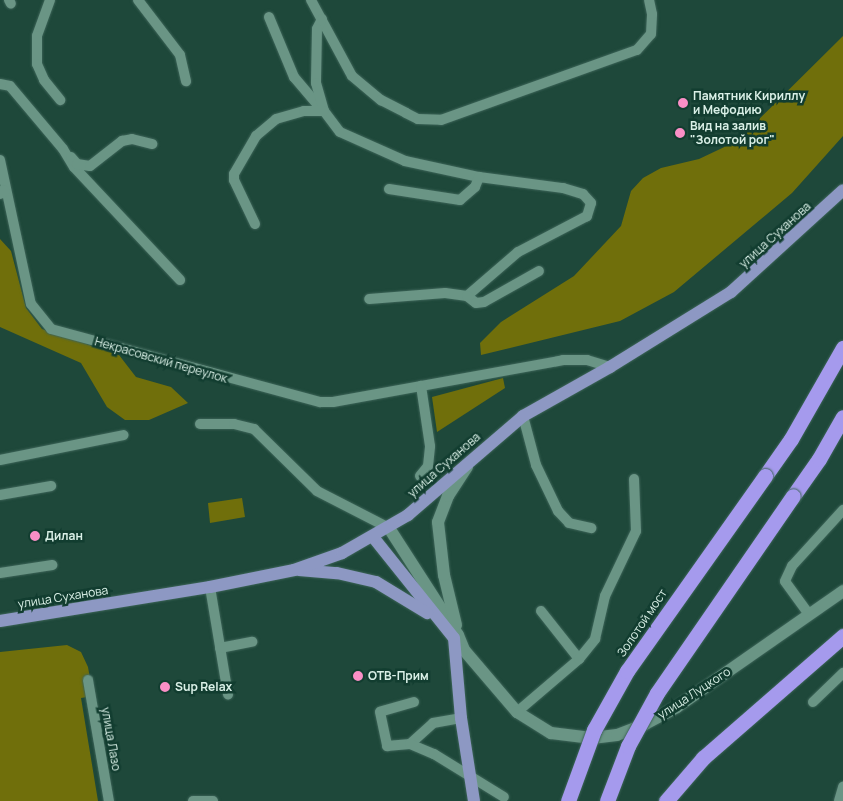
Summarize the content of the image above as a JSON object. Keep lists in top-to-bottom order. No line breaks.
{"streets":{"highway":["Золотой мост"],"main road":["улица Суханова","улица Луцкого"],"lane":["Некрасовский переулок","улица Лазо"]},"crossings":[["улица Суханова","Некрасовский переулок"]],"places":["Памятник Кириллу и Мефодию","Вид на залив \"Золотой рог\"","Дилан","ОТВ-Прим","Sup Relax"]}
